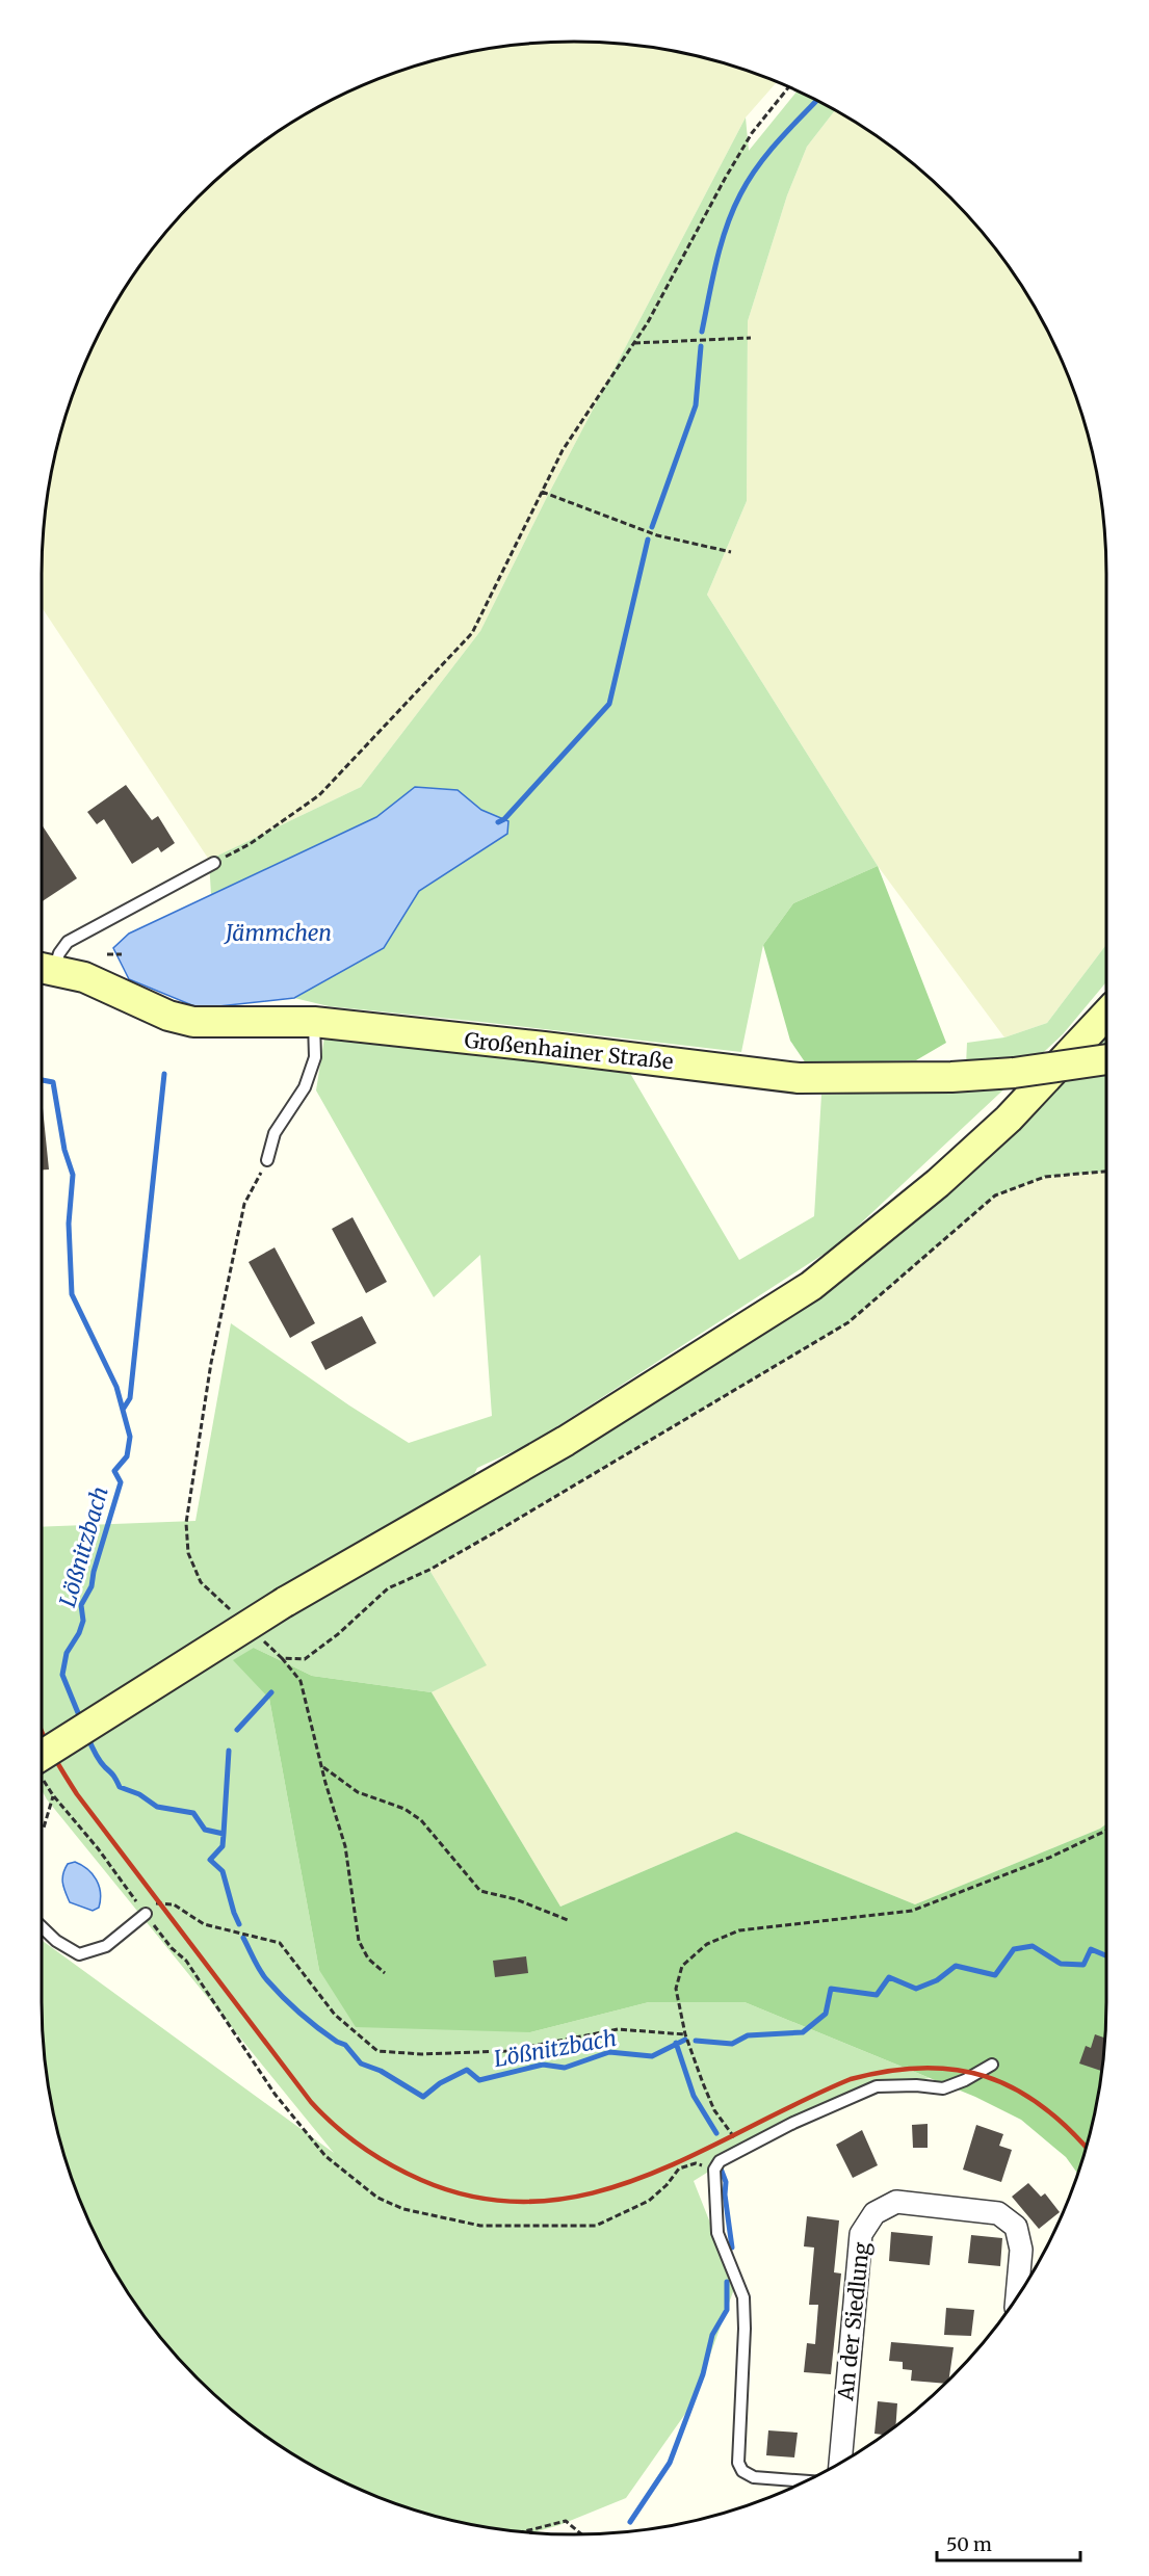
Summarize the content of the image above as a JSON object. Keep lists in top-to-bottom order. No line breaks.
{"streets":{"main road":["Großenhainer Straße"],"street":["An der Siedlung"]},"water":["Jämmchen","Lößnitzbach"],"scale_bar":"50 m"}
